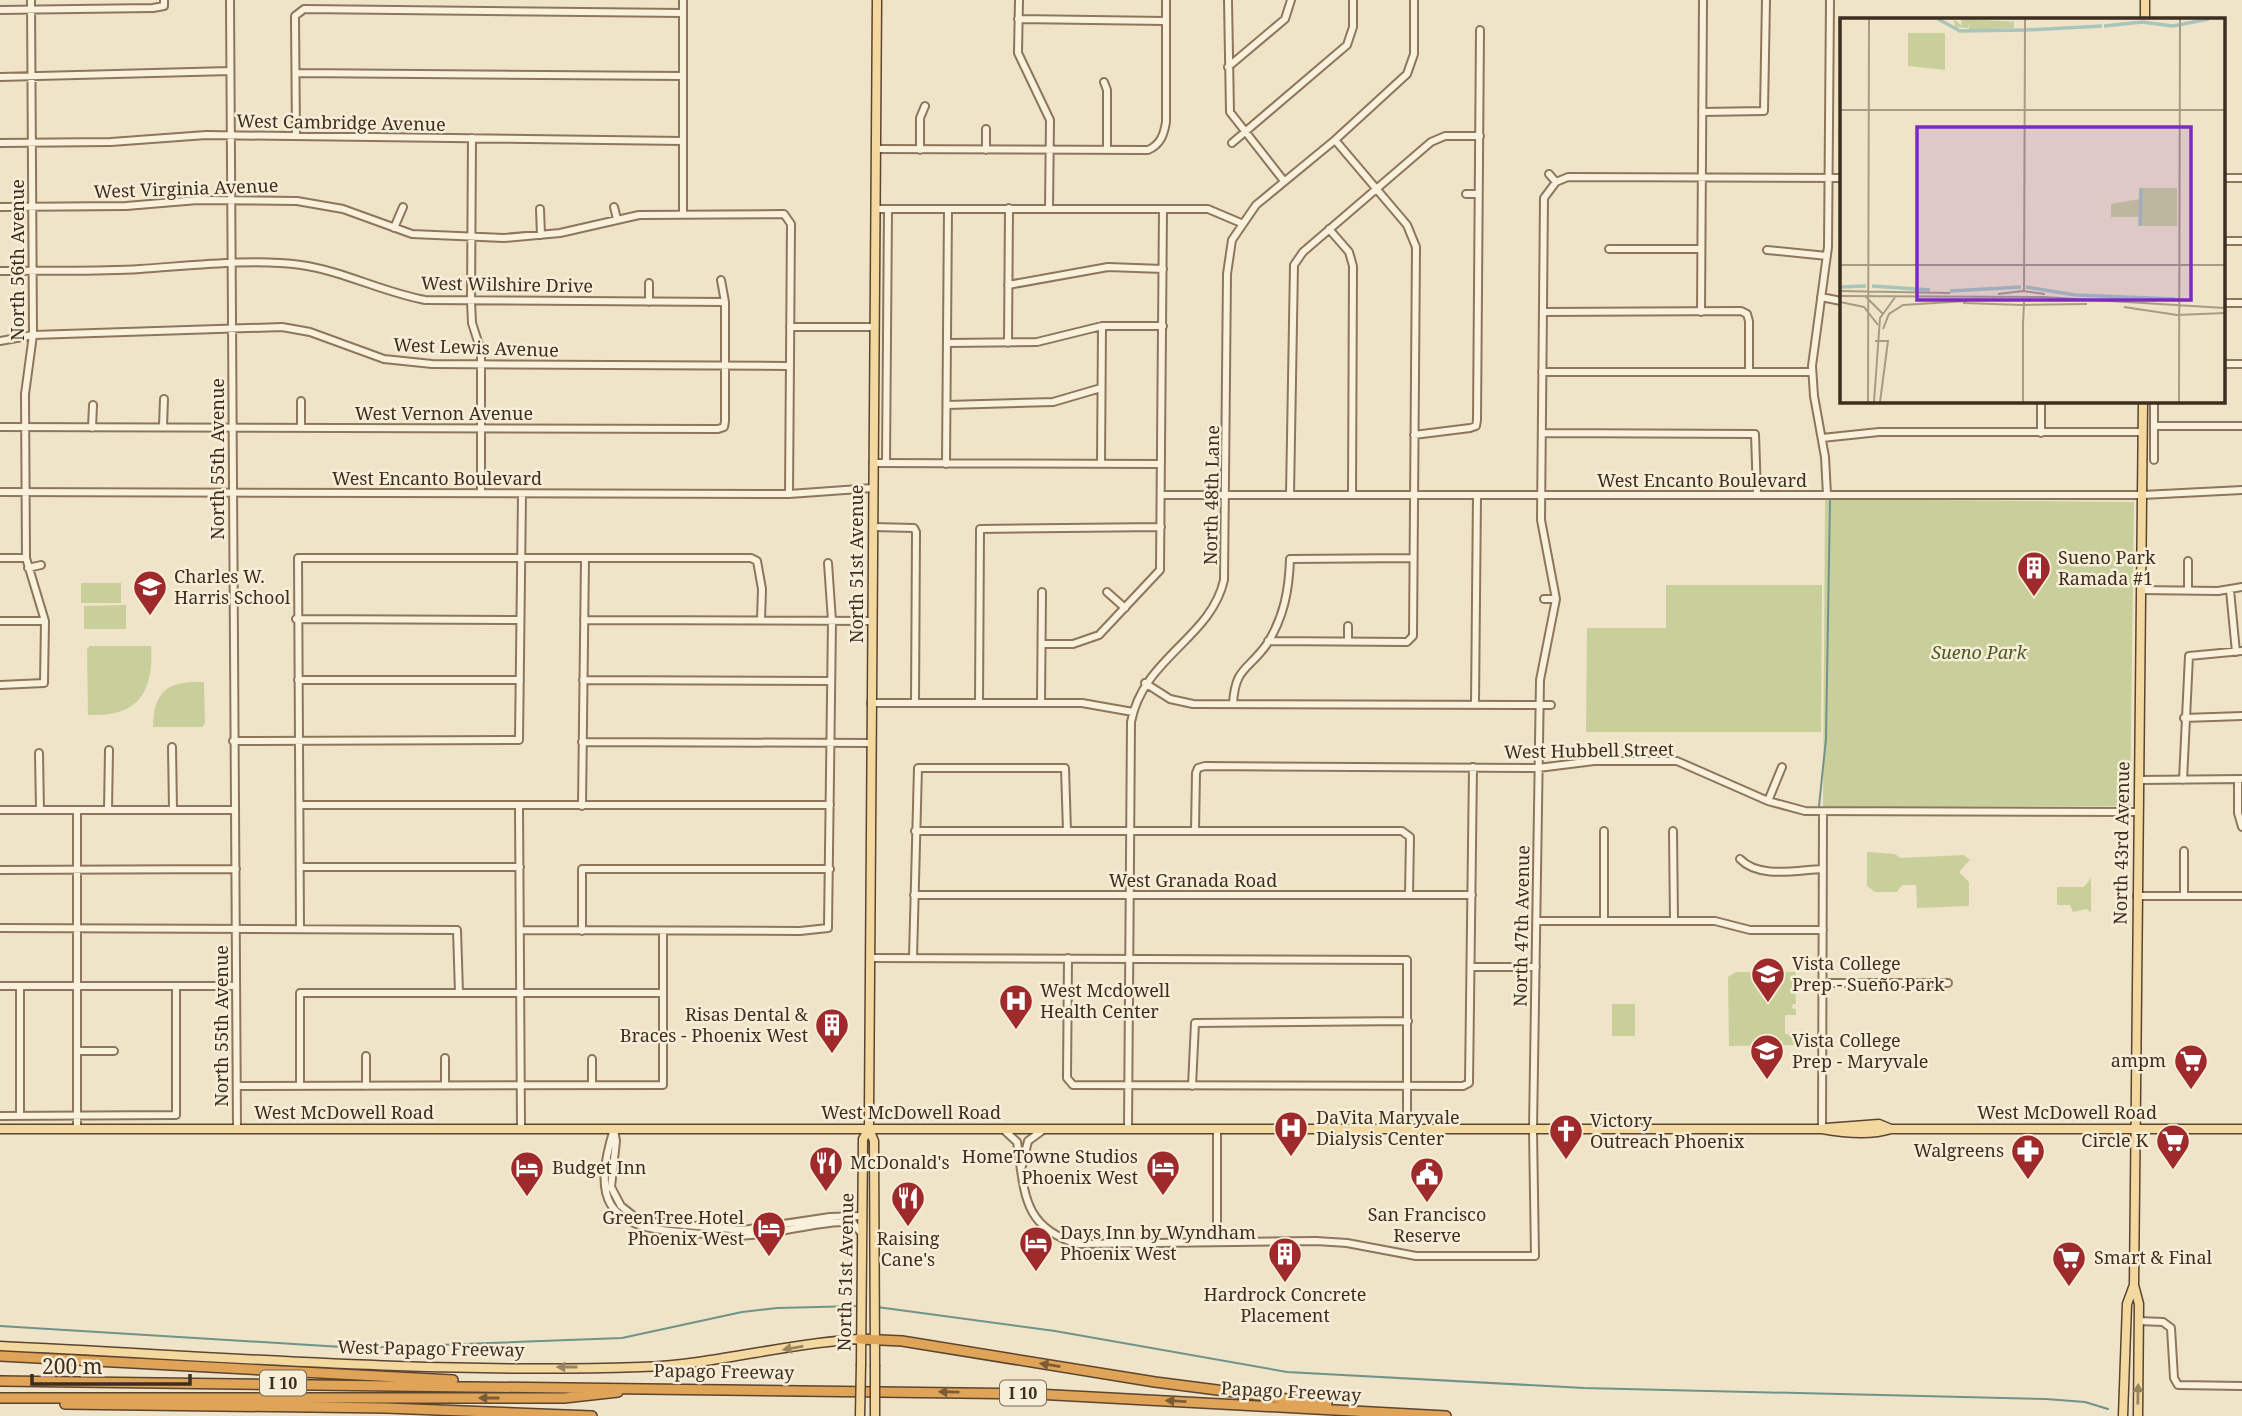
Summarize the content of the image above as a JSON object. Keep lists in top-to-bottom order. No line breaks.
{"streets":{"highway":["Papago Freeway","I 10"],"main road":["North 51st Avenue","North 43rd Avenue","West McDowell Road","West Papago Freeway"],"street":["West Cambridge Avenue","West Virginia Avenue","North 56th Avenue","West Wilshire Drive","West Lewis Avenue","West Vernon Avenue","North 55th Avenue","West Encanto Boulevard","North 48th Lane","West Hubbell Street","West Granada Road","North 47th Avenue"]},"crossings":[["West Cambridge Avenue","North 56th Avenue"],["West Cambridge Avenue","North 55th Avenue"],["West Virginia Avenue","North 56th Avenue"],["West Virginia Avenue","North 55th Avenue"],["North 56th Avenue","West Wilshire Drive"],["North 56th Avenue","West Lewis Avenue"],["North 56th Avenue","West Vernon Avenue"],["North 56th Avenue","West Encanto Boulevard"],["West Wilshire Drive","North 55th Avenue"],["West Lewis Avenue","West Vernon Avenue"],["West Lewis Avenue","North 55th Avenue"],["West Vernon Avenue","North 55th Avenue"],["North 55th Avenue","West Encanto Boulevard"],["North 55th Avenue","West McDowell Road"],["West Encanto Boulevard","North 48th Lane"],["West Encanto Boulevard","North 51st Avenue"],["West Encanto Boulevard","North 43rd Avenue"],["West Encanto Boulevard","North 47th Avenue"],["North 48th Lane","West Granada Road"],["North 48th Lane","West McDowell Road"],["North 51st Avenue","West McDowell Road"],["North 51st Avenue","West Papago Freeway"],["West Hubbell Street","North 43rd Avenue"],["West Hubbell Street","North 47th Avenue"],["North 43rd Avenue","West McDowell Road"],["North 47th Avenue","West McDowell Road"]],"one_way":["West Papago Freeway"],"parks":["Sueno Park"],"places":{"building":["Sueno Park Ramada #1","Risas Dental & Braces - Phoenix West","Hardrock Concrete Placement"],"school or university":["Charles W. Harris School","Vista College Prep - Sueño Park","Vista College Prep - Maryvale"],"hospital":["West Mcdowell Health Center","DaVita Maryvale Dialysis Center"],"supermarket":["ampm","Circle K","Smart & Final"],"church":["Victory Outreach Phoenix"],"pharmacy":["Walgreens"],"restaurant":["McDonald's","Raising Cane's"],"hotel":["HomeTowne Studios Phoenix West","Budget Inn","GreenTree Hotel Phoenix West","Days Inn by Wyndham Phoenix West"],"public building":["San Francisco Reserve"]},"scale_bar":"200 m"}
